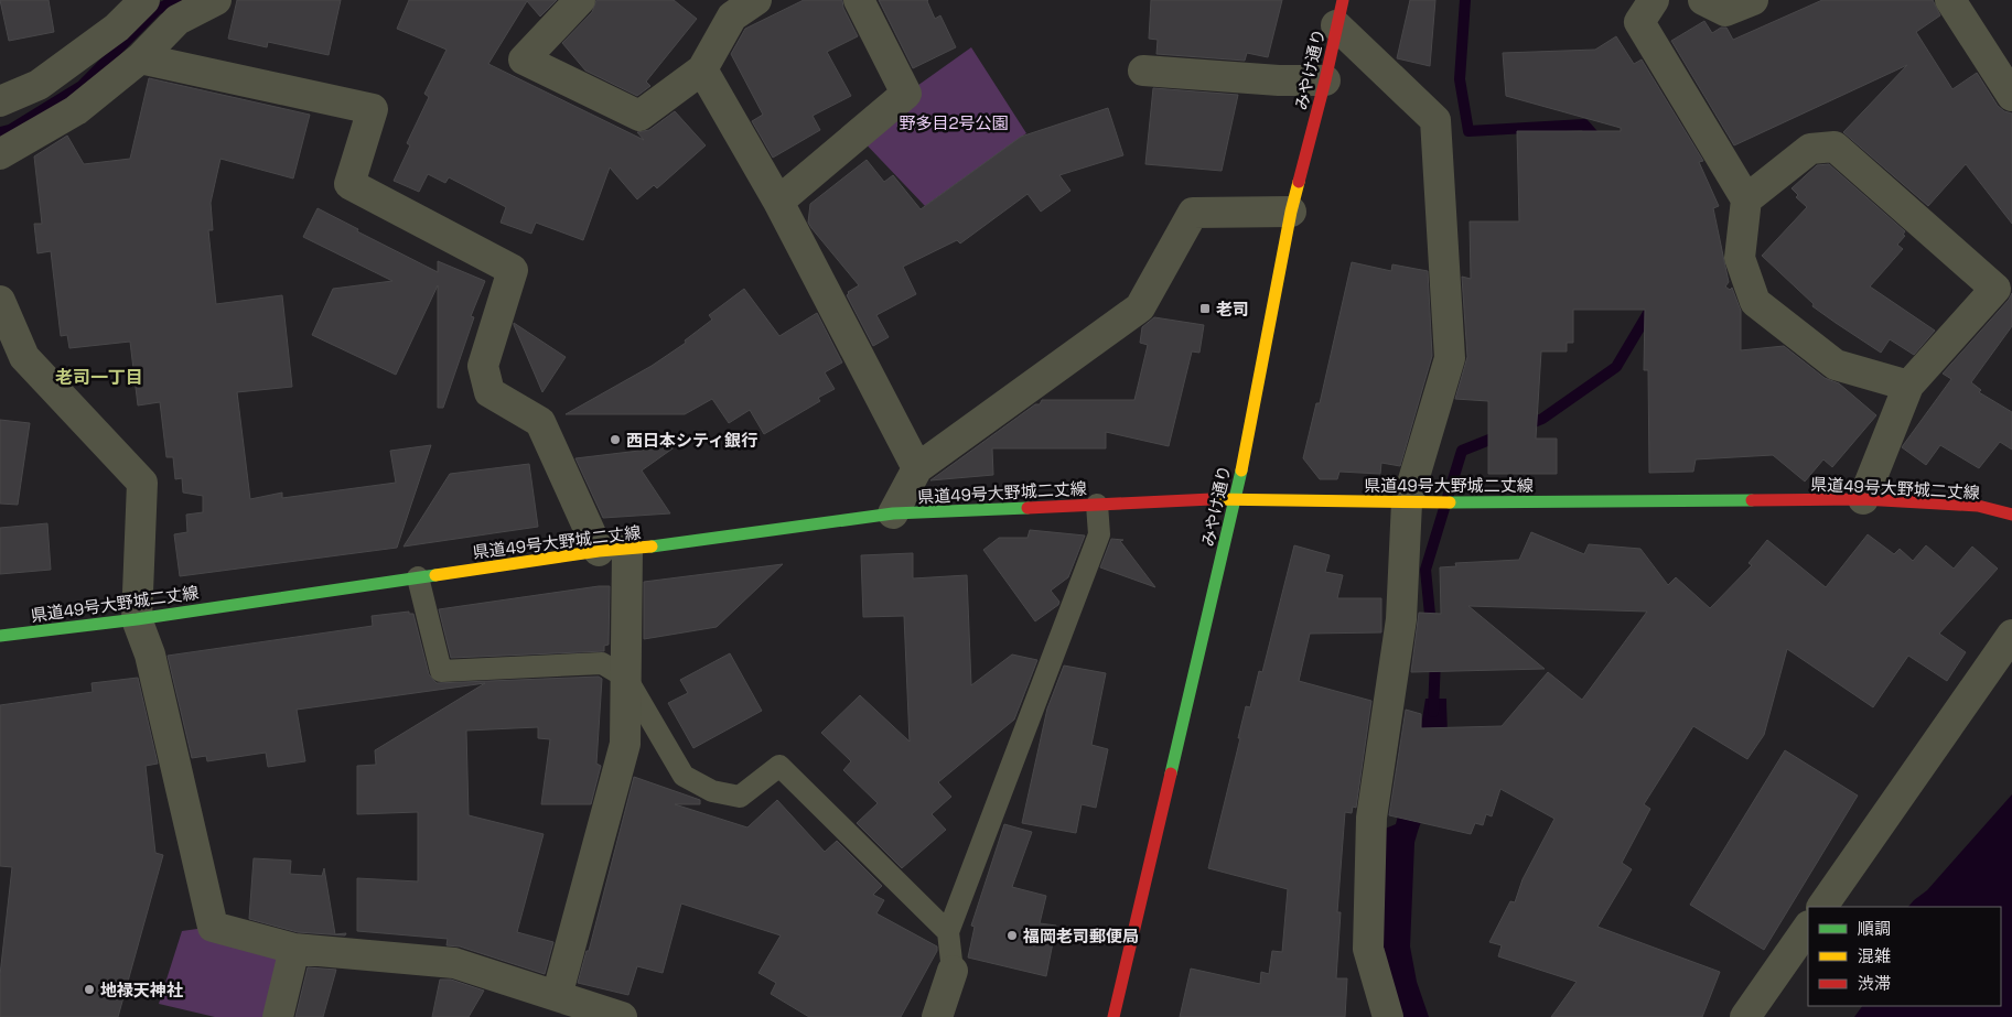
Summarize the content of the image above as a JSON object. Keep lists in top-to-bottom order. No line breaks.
{"streets":{"main road":["みやけ通り","県道49号大野城二丈線"]},"crossings":[["みやけ通り","県道49号大野城二丈線"]],"districts":["老司一丁目"],"parks":["野多目2号公園"],"places":{"transit":["老司"],"other":["西日本シティ銀行","福岡老司郵便局","地禄天神社"]},"legend":["順調","混雑","渋滞"]}
